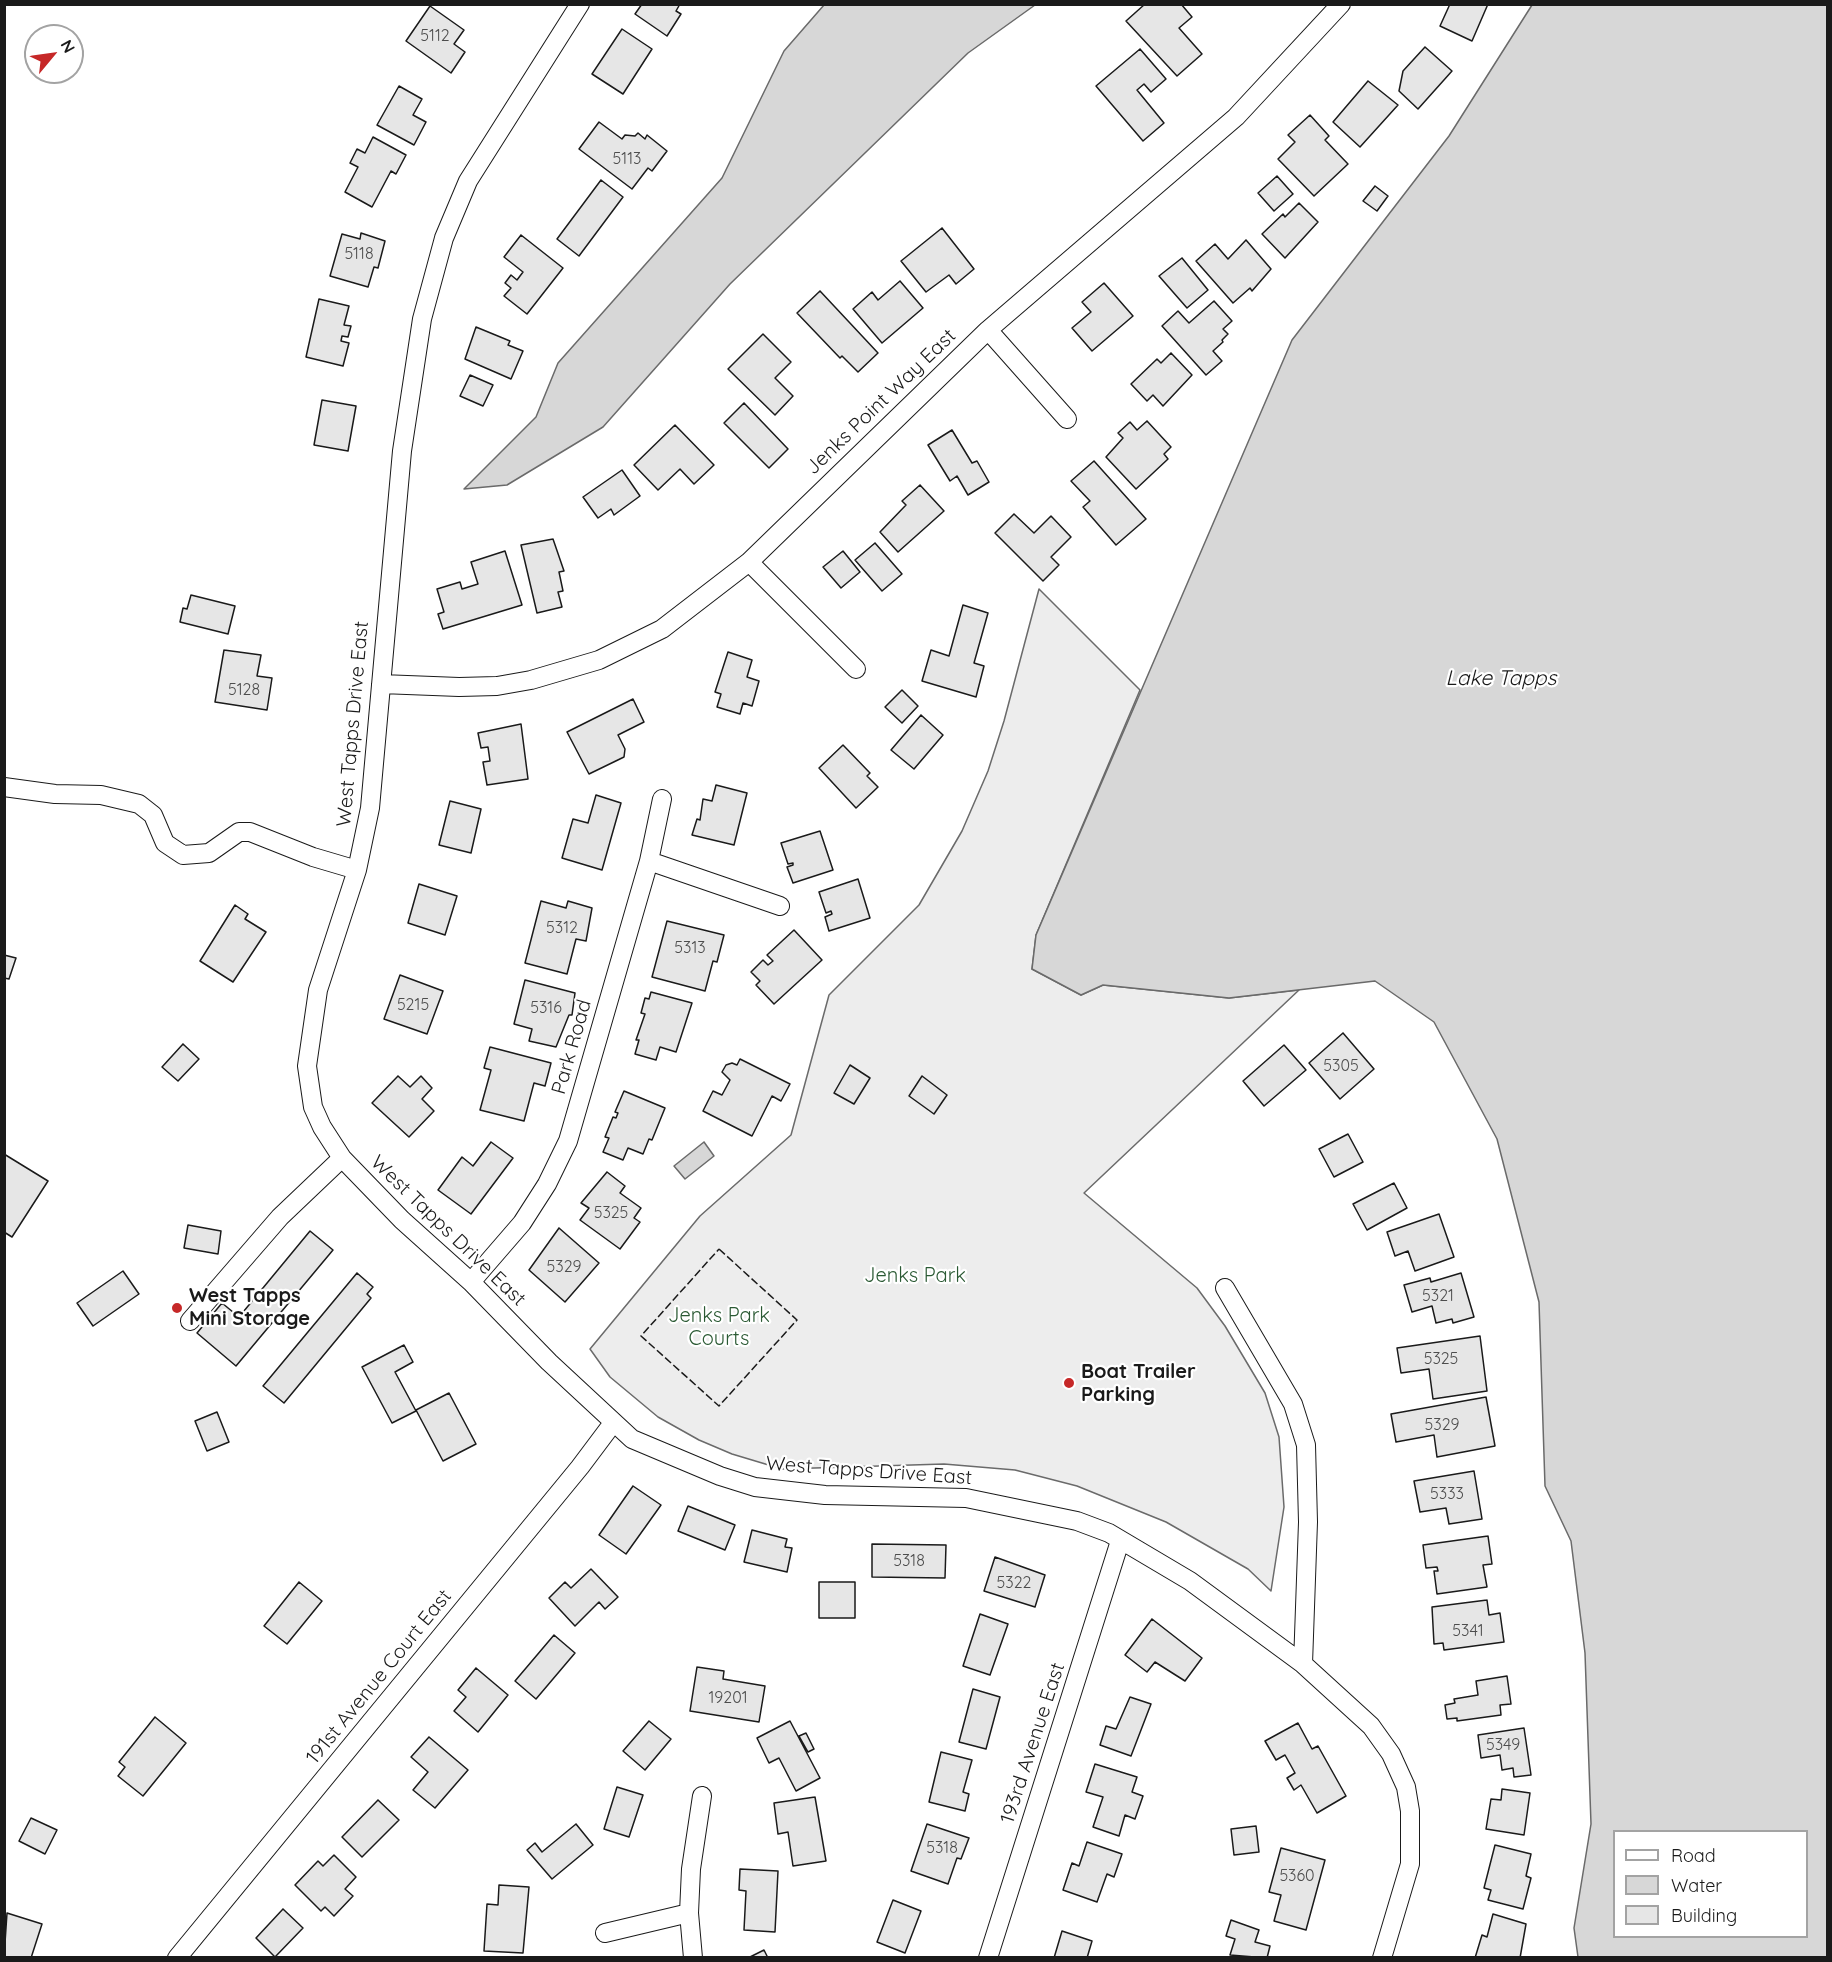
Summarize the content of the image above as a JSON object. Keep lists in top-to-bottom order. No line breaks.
{"streets":{"street":["Jenks Point Way East","West Tapps Drive East","Park Road","191st Avenue Court East","193rd Avenue East"]},"crossings":[["Jenks Point Way East","West Tapps Drive East"],["West Tapps Drive East","Park Road"],["West Tapps Drive East","191st Avenue Court East"],["West Tapps Drive East","193rd Avenue East"]],"water":["Lake Tapps"],"parks":["Jenks Park","Jenks Park Courts"],"places":["West Tapps Mini Storage","Boat Trailer Parking"],"house_numbers":["5112","5113","5118","5128","5312","5313","5215","5316","5305","5325","5329","5321","5325","5329","5333","5318","5322","5341","19201","5349","5318","5360"],"legend":["Road","Water","Building"],"north":"top right"}
